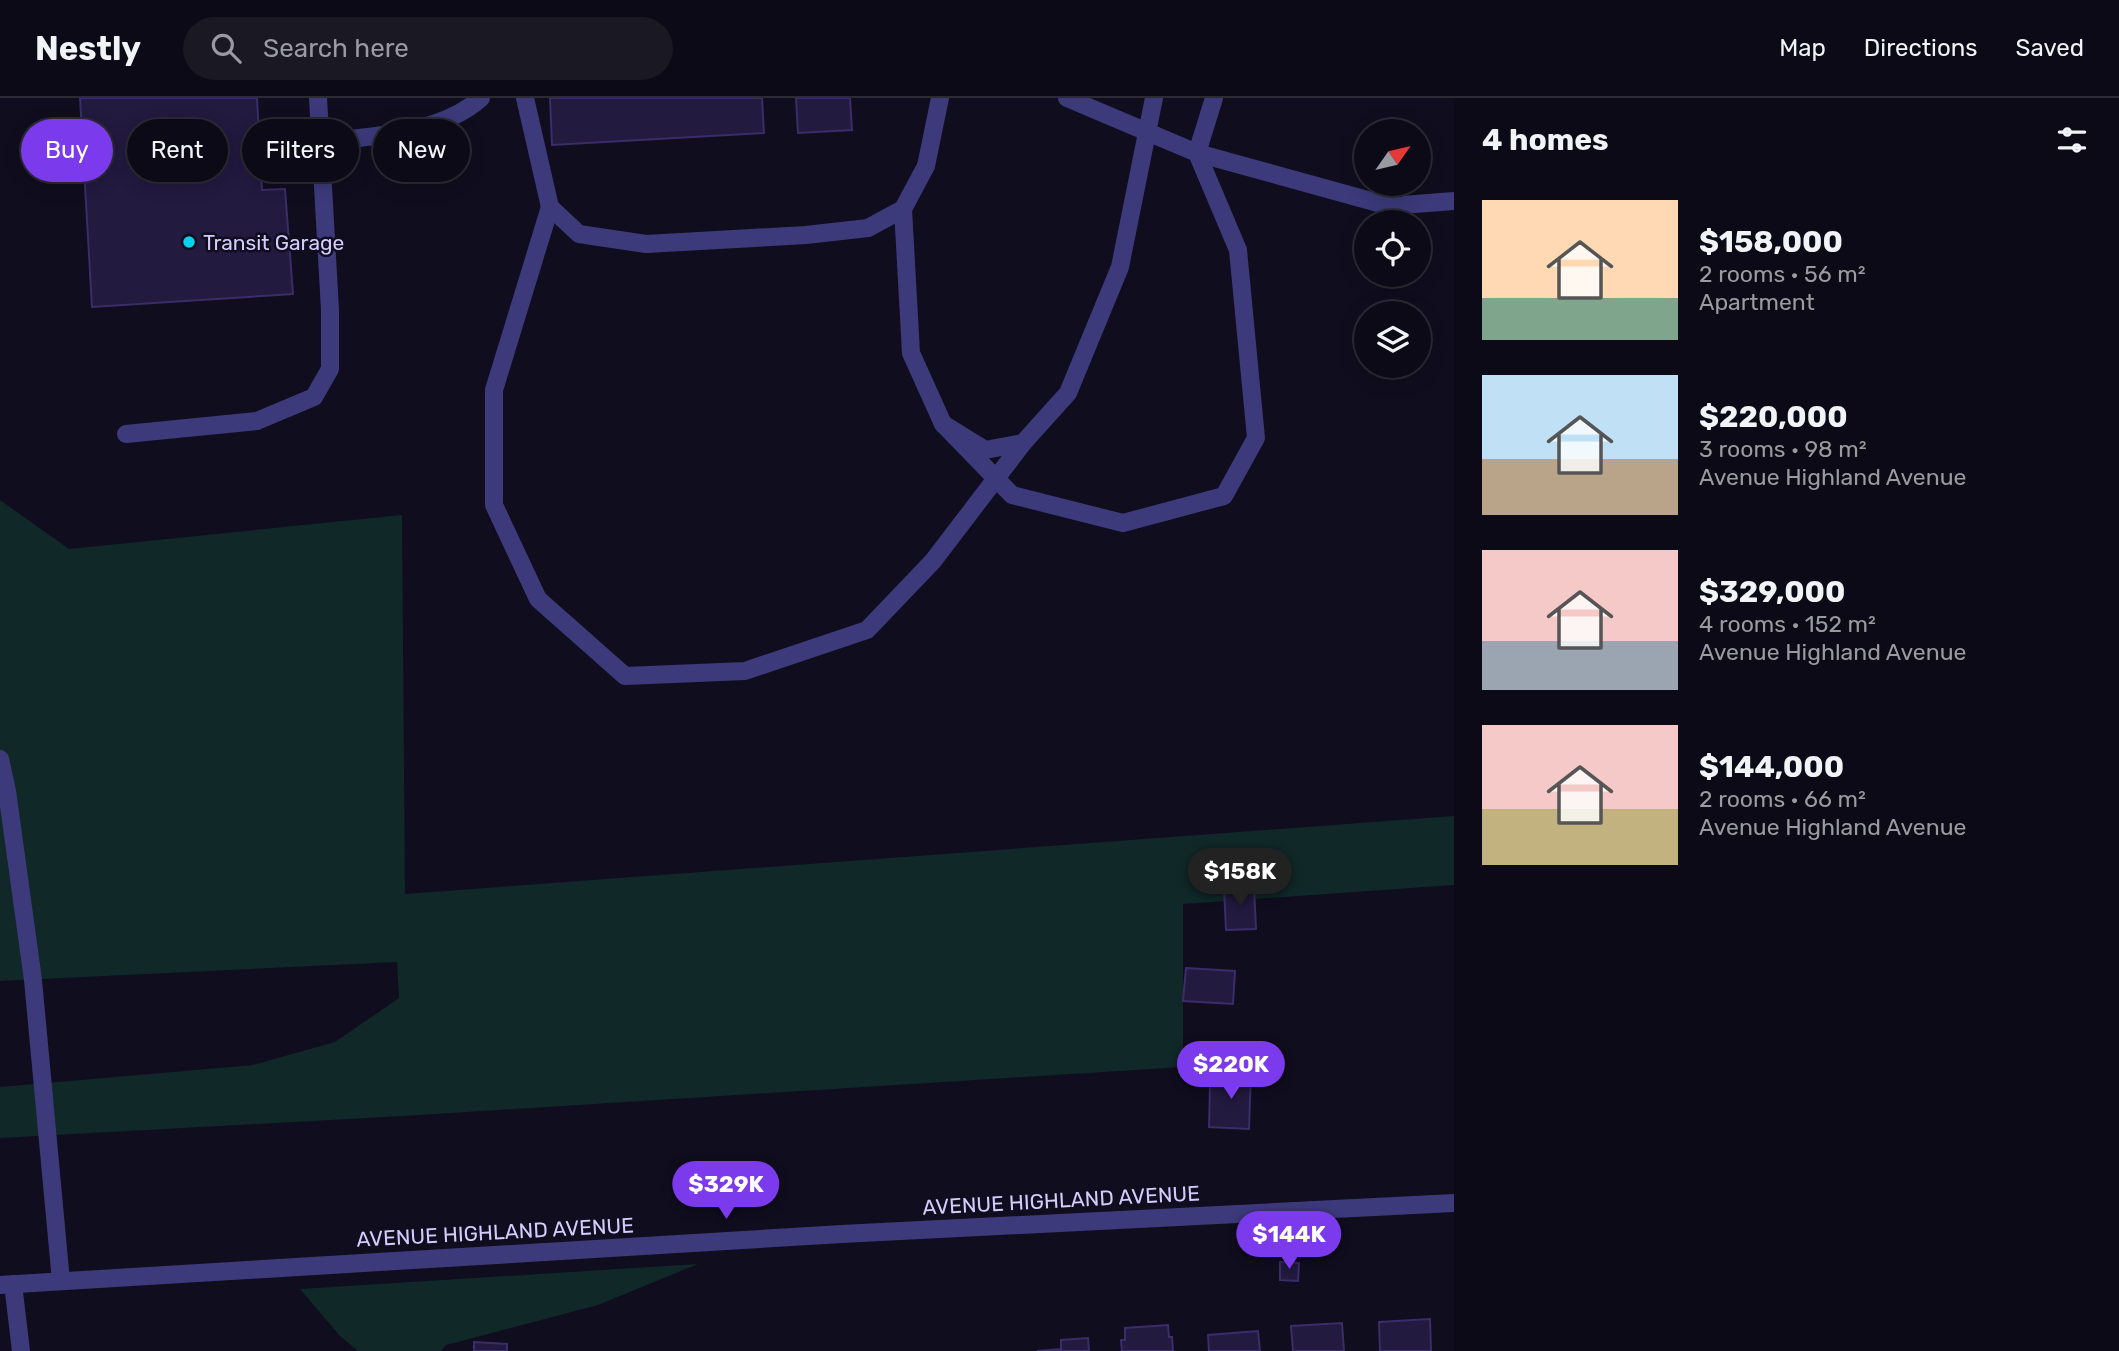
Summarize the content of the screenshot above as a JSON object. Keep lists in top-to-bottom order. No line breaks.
{"streets":{"street":["AVENUE HIGHLAND AVENUE"]},"places":["Transit Garage"],"north":"top right","page":{"header":"Nestly","search":"Search here","nav":["Map","Directions","Saved"],"heading":"4 homes","chip":["Buy","Rent","Filters","New"],"list":[{"name":"$158,000","note":"2 rooms · 56 m² · Apartment"},{"name":"$220,000","note":"3 rooms · 98 m² · Avenue Highland Avenue"},{"name":"$329,000","note":"4 rooms · 152 m² · Avenue Highland Avenue"},{"name":"$144,000","note":"2 rooms · 66 m² · Avenue Highland Avenue"}],"price":["$158K","$220K","$329K","$144K"]}}
